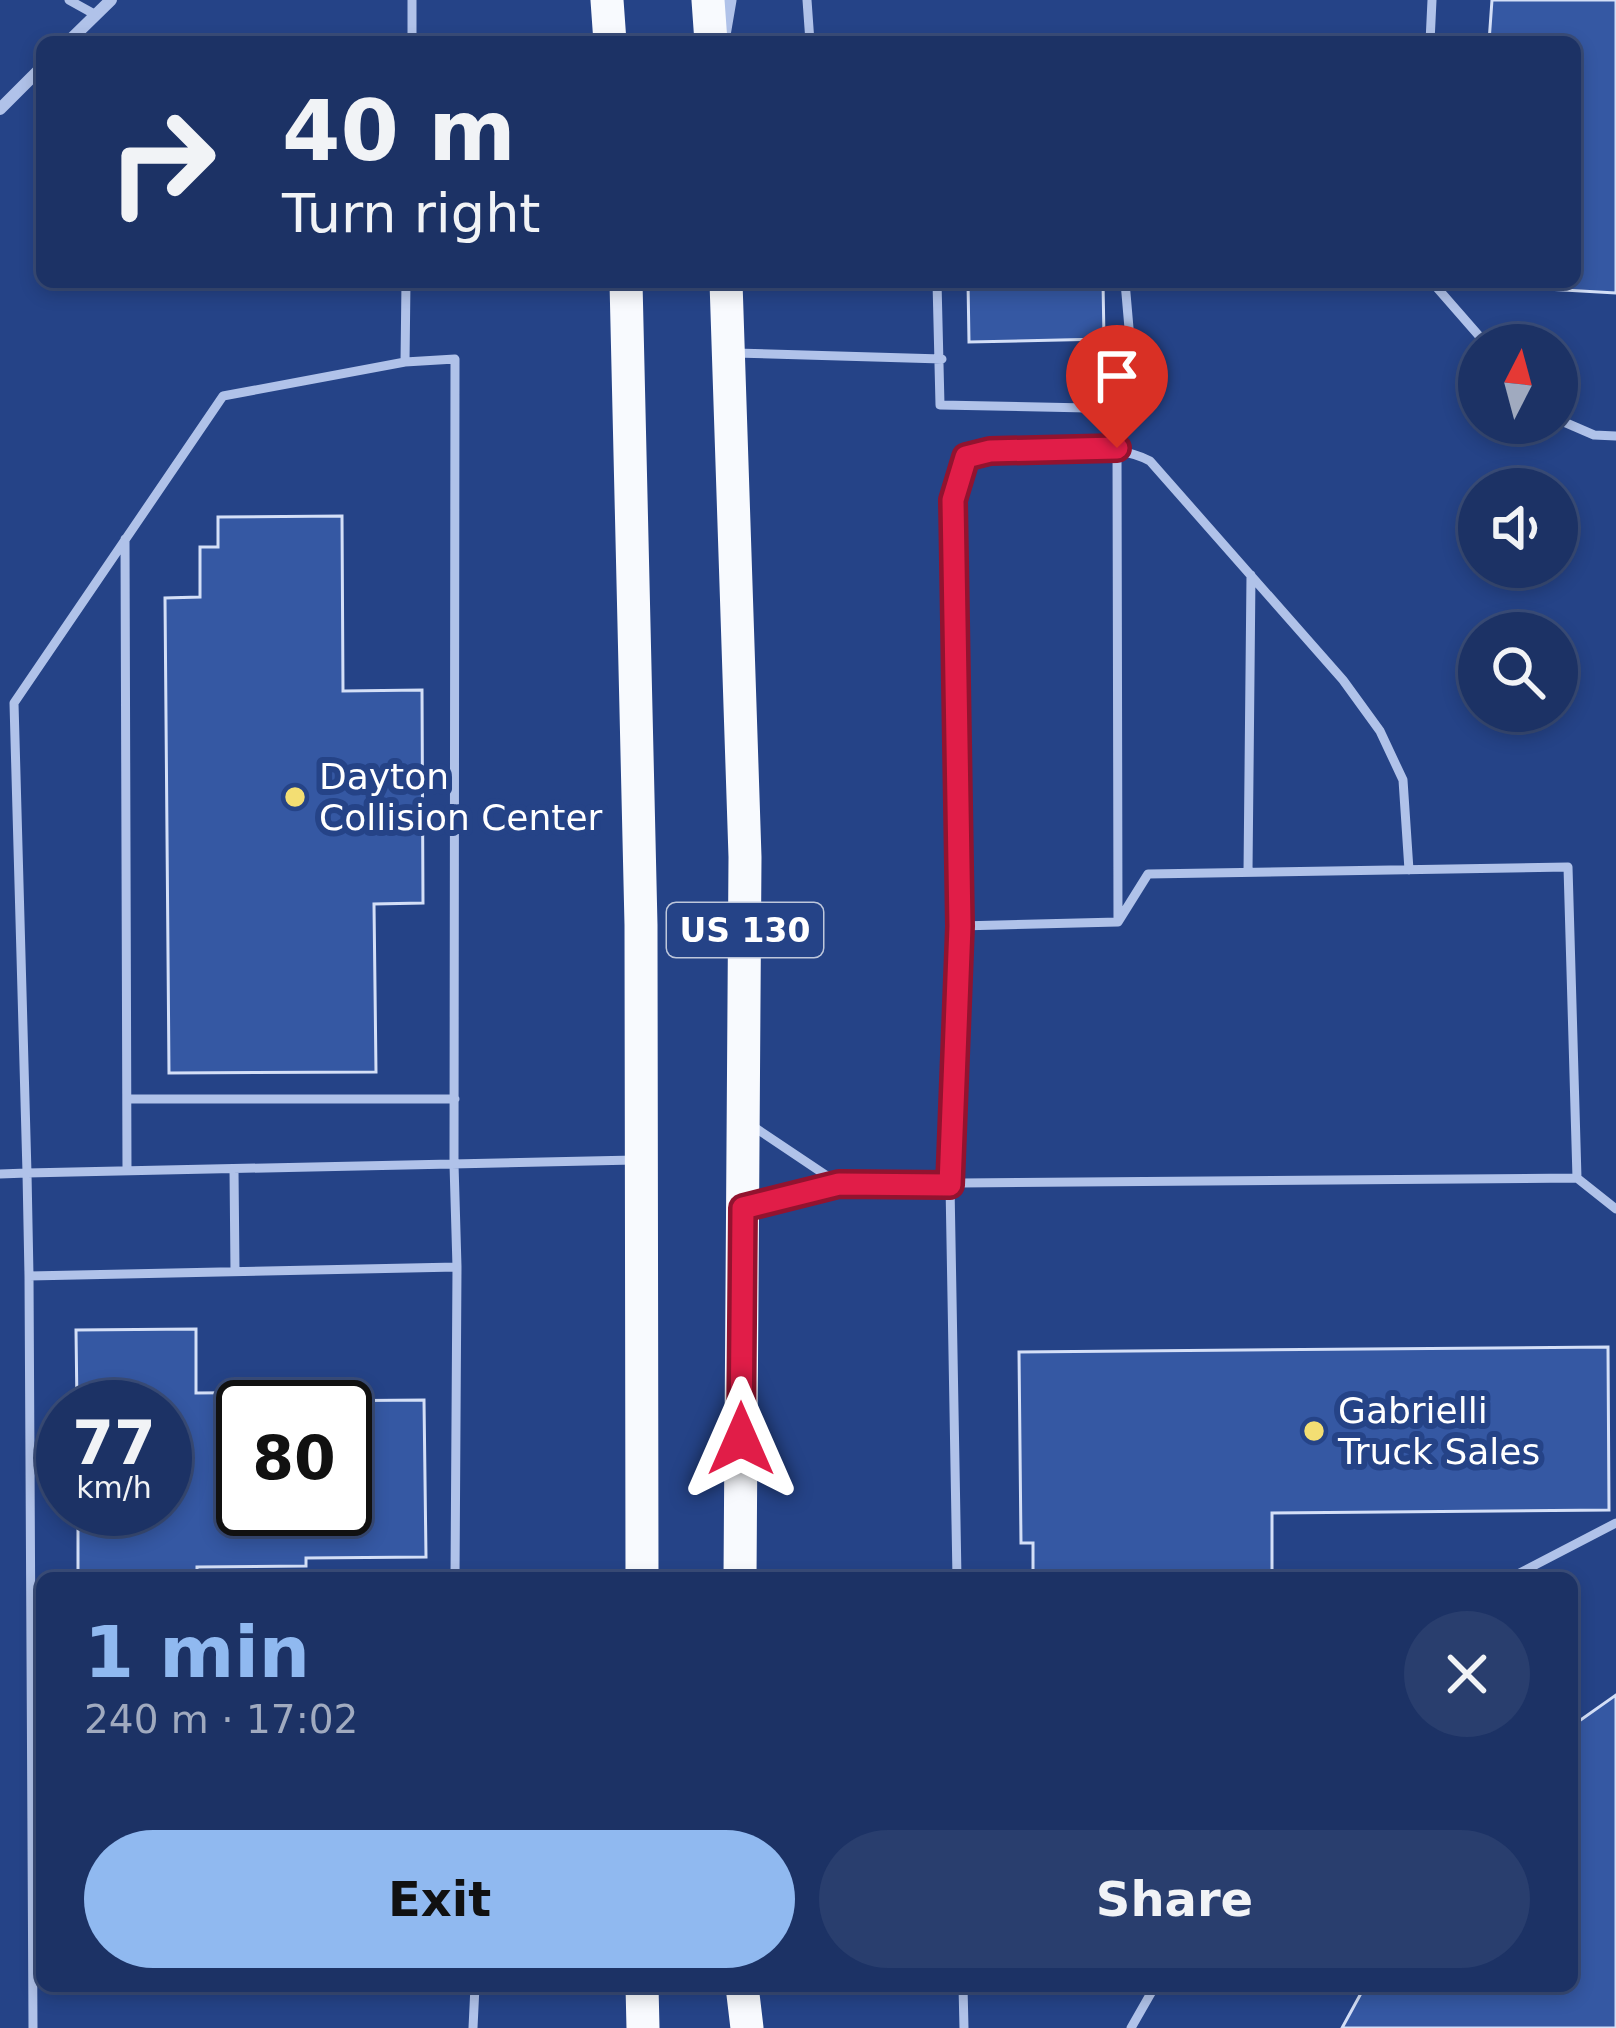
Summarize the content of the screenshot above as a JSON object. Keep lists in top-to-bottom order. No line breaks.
{"streets":{"highway":["US 130"]},"places":["Dayton Collision Center","Gabrielli Truck Sales"],"north":"top","page":{"turn":["40 m","Turn right"],"speed":"77 km/h","limit":"80","heading":["1 min","240 m · 17:02"],"buttons":["Exit","Share"]}}
